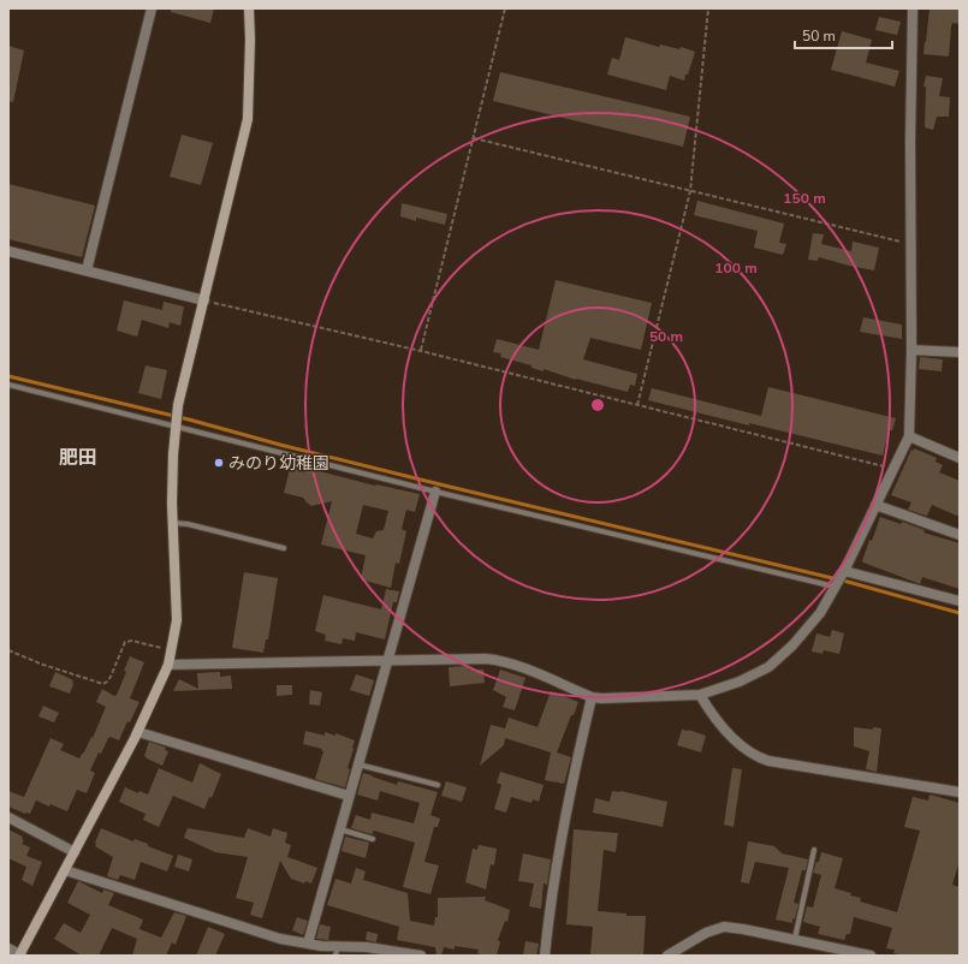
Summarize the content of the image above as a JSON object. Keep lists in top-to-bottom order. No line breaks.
{"districts":["肥田"],"places":["みのり幼稚園"],"scale_bar":"50 m","rings":["150 m","100 m","50 m"]}
